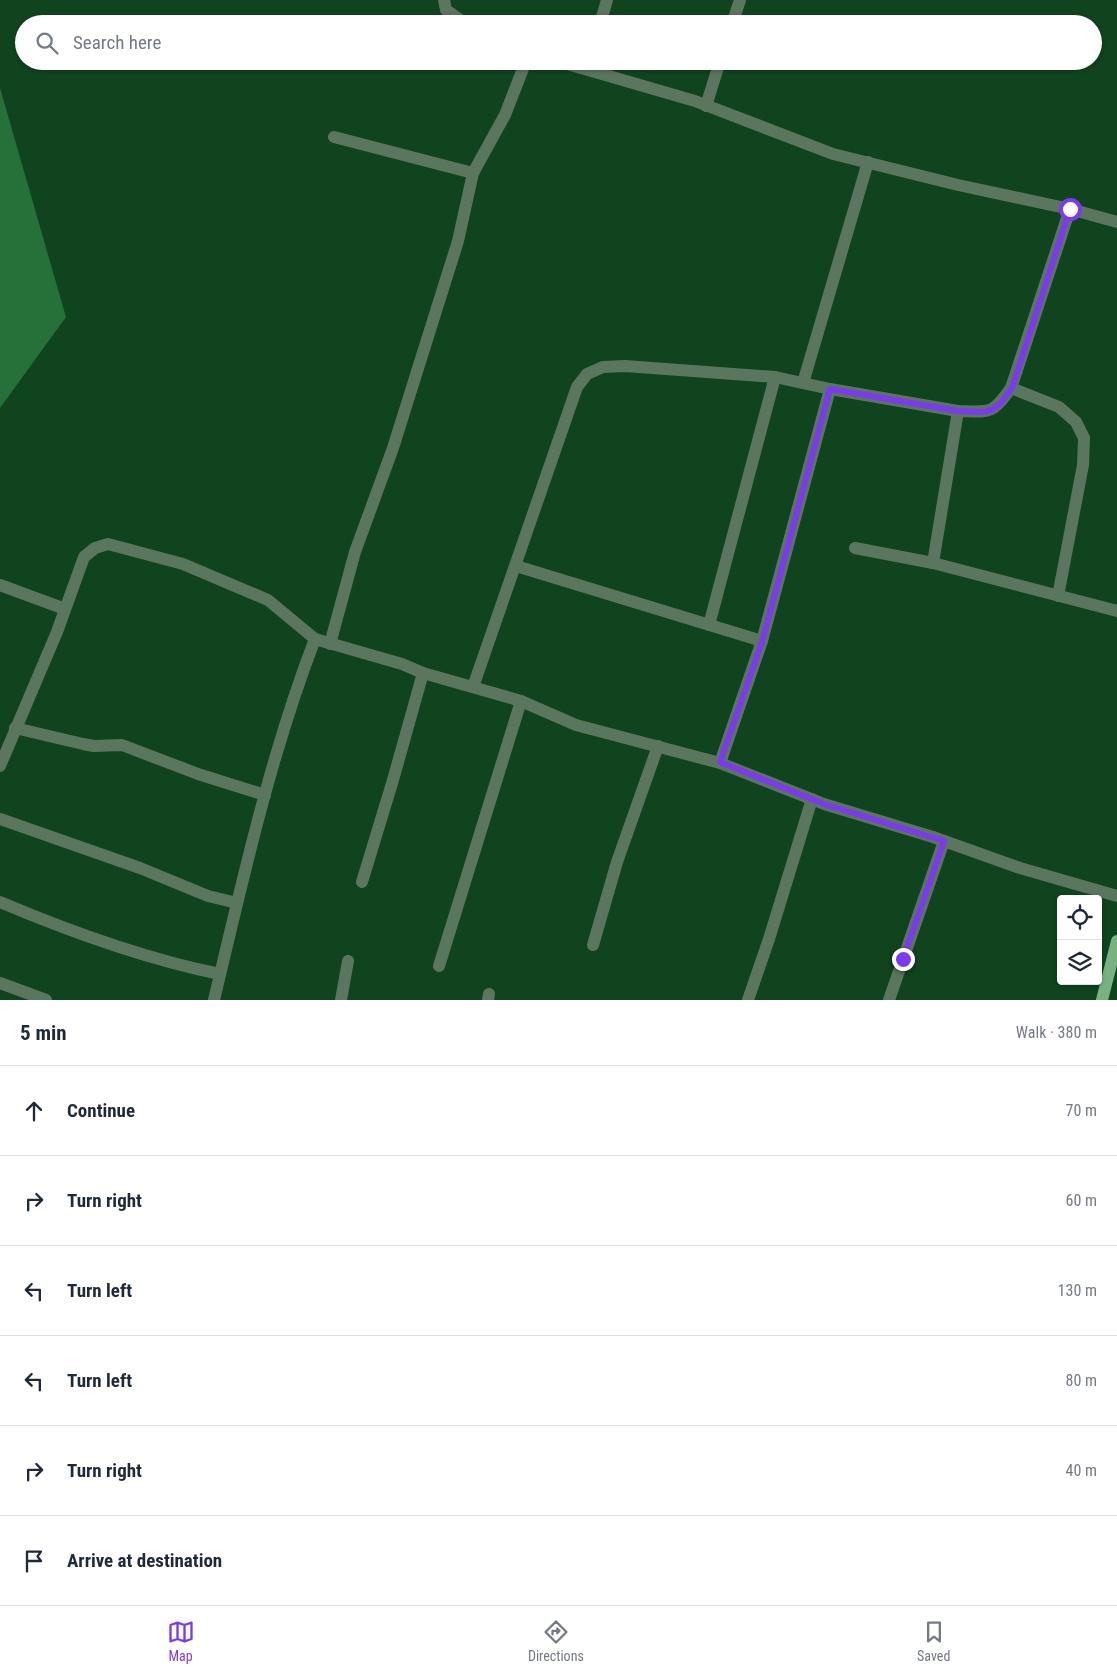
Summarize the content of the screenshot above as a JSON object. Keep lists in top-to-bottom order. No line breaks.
{"page":{"search":"Search here","heading":["5 min","Walk · 380 m"],"list":[["Continue","70 m"],["Turn right","60 m"],["Turn left","130 m"],["Turn left","80 m"],["Turn right","40 m"],"Arrive at destination"],"nav":["Map","Directions","Saved"]}}
